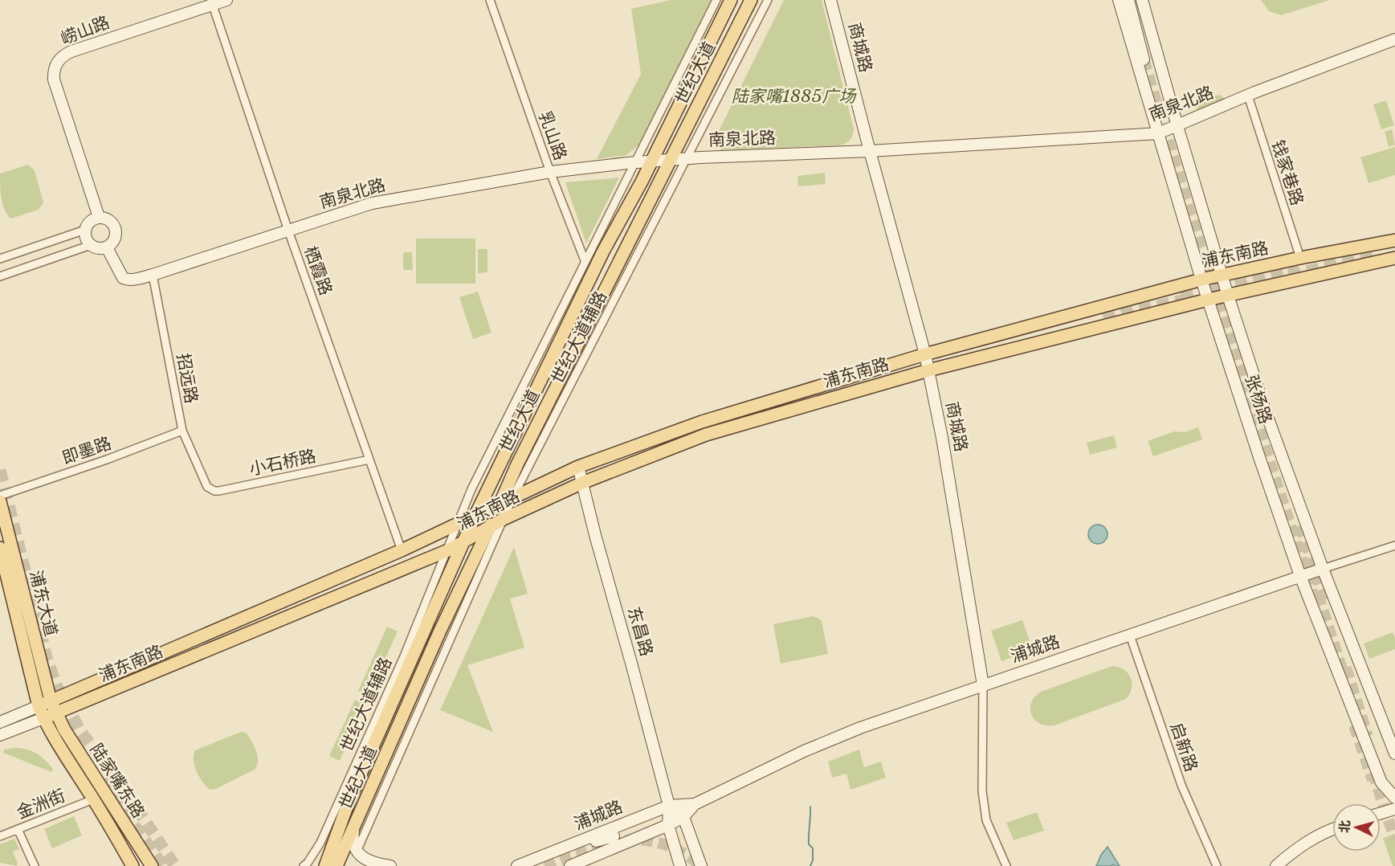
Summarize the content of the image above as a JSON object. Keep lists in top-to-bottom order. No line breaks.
{"streets":{"main road":["世纪大道","浦东南路","浦东大道","陆家嘴东路"],"street":["崂山路","商城路","南泉北路","乳山路","钱家巷路","栖霞路","世纪大道辅路","招远路","张杨路","即墨路","小石桥路","东昌路","浦城路","启新路","金洲街"]},"crossings":[["崂山路","南泉北路"],["崂山路","栖霞路"],["商城路","南泉北路"],["商城路","浦东南路"],["商城路","浦城路"],["世纪大道","南泉北路"],["世纪大道","浦东南路"],["世纪大道","世纪大道辅路"],["南泉北路","乳山路"],["南泉北路","钱家巷路"],["南泉北路","栖霞路"],["南泉北路","世纪大道辅路"],["南泉北路","招远路"],["南泉北路","张杨路"],["乳山路","世纪大道辅路"],["钱家巷路","浦东南路"],["浦东南路","栖霞路"],["浦东南路","世纪大道辅路"],["浦东南路","张杨路"],["浦东南路","浦东大道"],["浦东南路","东昌路"],["浦东南路","陆家嘴东路"],["栖霞路","小石桥路"],["招远路","即墨路"],["招远路","小石桥路"],["张杨路","浦城路"],["浦东大道","陆家嘴东路"],["东昌路","浦城路"],["浦城路","启新路"],["陆家嘴东路","金洲街"]],"parks":["陆家嘴1885广场"],"north":"left"}
